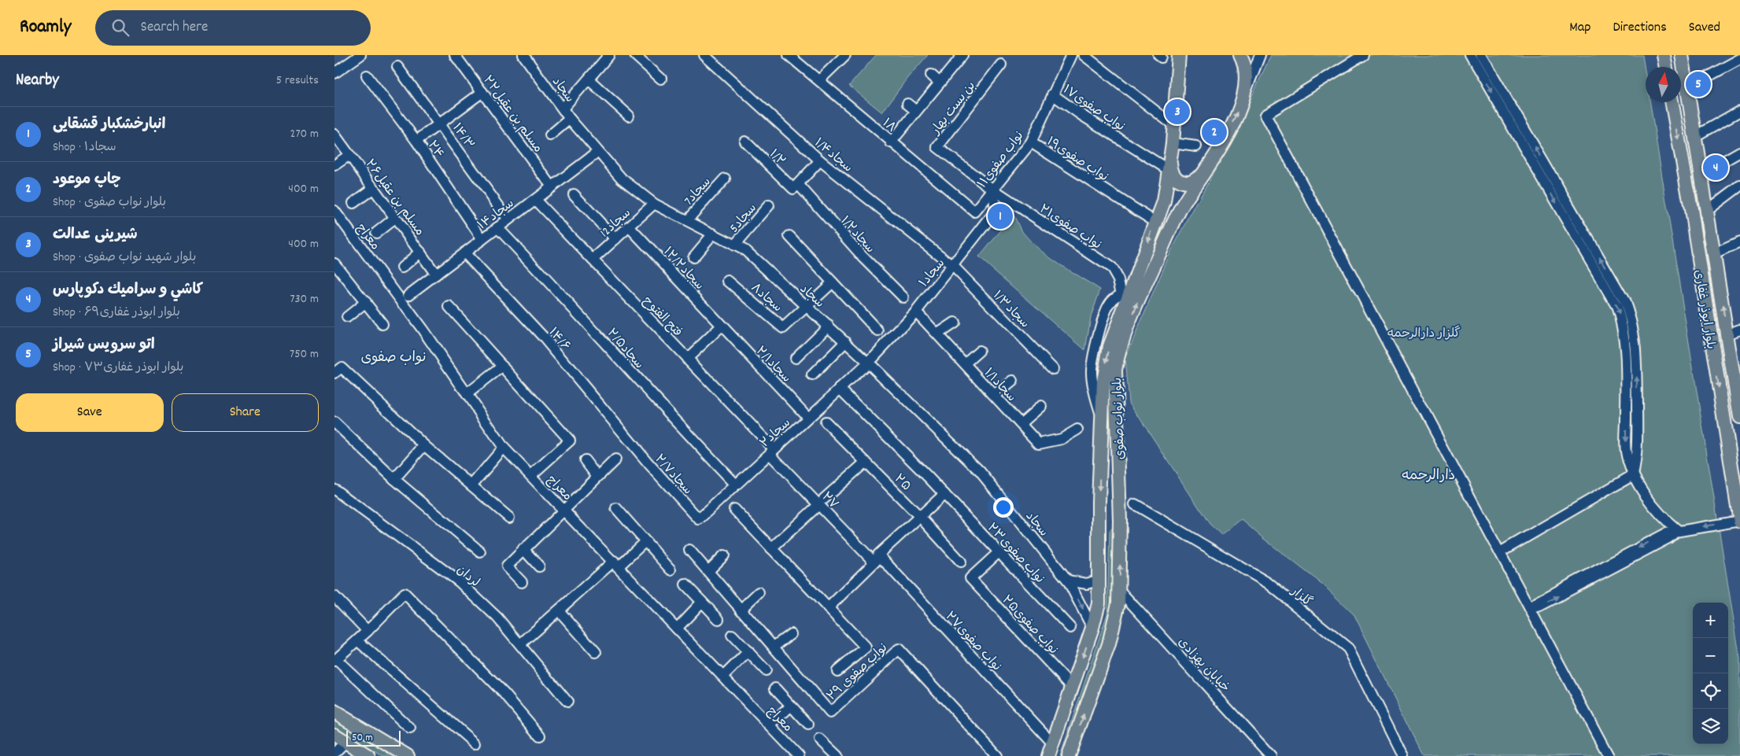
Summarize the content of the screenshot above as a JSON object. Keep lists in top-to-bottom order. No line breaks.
{"streets":{"main road":["بلوار ابوذر غفاری","بلوار نواب صفوی"],"street":["سجاد","بن بست بهار","۱۷نواب صفوی","مسلم بن عقیل۲۲","۱۸","۱۴/۳","۲۴","۱/۴سجاد","۱/۲","۱۹نواب صفوی","۱۱نواب صفوی","7سجاد","مسلم بن عقیل۲۶","۱۴سجاد","5سجاد","12سجاد","۲۱نواب صفوی","۱/۲سجاد","معراج","۱۲/۲سجاد","۱سجاد","۸سجاد","۱/۳سجاد","فتح الفتوح","۱۴/۶","۲/۵سجاد","۲/۱سجاد","۱/۱سجاد","۲سجاد","سجاد۲/۷","۲۵","۲۷","۲۳نواب صفوی","لردان","گلزار","۲۵نواب صفوی","۲۷نواب صفوی","خیابان بهزادی","نواب صفوی ۲۹"]},"crossings":[["سجاد","7سجاد"],["سجاد","۱۴سجاد"],["سجاد","5سجاد"],["سجاد","12سجاد"],["سجاد","۱سجاد"],["سجاد","۸سجاد"],["سجاد","بلوار نواب صفوی"],["سجاد","۲سجاد"],["بن بست بهار","۱۱نواب صفوی"],["بن بست بهار","۲۱نواب صفوی"],["بن بست بهار","۱سجاد"],["۱۷نواب صفوی","۱۱نواب صفوی"],["۱۷نواب صفوی","بلوار نواب صفوی"],["مسلم بن عقیل۲۲","۱۴سجاد"],["۱۸","۱۱نواب صفوی"],["۱۴/۳","۱۴سجاد"],["۲۴","۱۴سجاد"],["۱/۴سجاد","۱سجاد"],["۱/۴سجاد","۱/۳سجاد"],["۱/۲","۱/۲سجاد"],["۱۹نواب صفوی","۱۱نواب صفوی"],["۱۹نواب صفوی","بلوار نواب صفوی"],["۱۱نواب صفوی","۲۱نواب صفوی"],["۱۱نواب صفوی","۱سجاد"],["مسلم بن عقیل۲۶","۱۴سجاد"],["۱۴سجاد","فتح الفتوح"],["۱۴سجاد","۱۴/۶"],["۱۴سجاد","۲/۵سجاد"],["12سجاد","۱۲/۲سجاد"],["12سجاد","فتح الفتوح"],["۲۱نواب صفوی","۱سجاد"],["۲۱نواب صفوی","بلوار نواب صفوی"],["۱۲/۲سجاد","۲/۱سجاد"],["۱سجاد","۱/۳سجاد"],["۱سجاد","۱/۱سجاد"],["۱سجاد","۲سجاد"],["فتح الفتوح","۲سجاد"],["فتح الفتوح","۲۷"],["۱۴/۶","سجاد۲/۷"],["۲/۵سجاد","۲سجاد"],["۲/۱سجاد","۲سجاد"],["بلوار نواب صفوی","۲۵نواب صفوی"],["بلوار نواب صفوی","۲۷نواب صفوی"],["بلوار نواب صفوی","خیابان بهزادی"],["۲سجاد","سجاد۲/۷"],["۲سجاد","۲۷"],["۲سجاد","۲۳نواب صفوی"],["۲۷","۲۷نواب صفوی"],["۲۳نواب صفوی","۲۵نواب صفوی"]],"districts":["نواب صفوی","دارالرحمه"],"parks":["گلزار دارالرحمه"],"scale_bar":"50 m","north":"top","page":{"header":"Roamly","search":"Search here","nav":["Map","Directions","Saved"],"heading":["Nearby","5 results"],"pins":["5","3","2","4","1"],"list":[{"mark":"1","name":"انبارخشکبار قشقایی","note":"Shop · ۱سجاد","value":"270 m"},{"mark":"2","name":"چاپ موعود","note":"Shop · بلوار نواب صفوی","value":"400 m"},{"mark":"3","name":"شیرینی عدالت","note":"Shop · بلوار شهید نواب صفوی","value":"400 m"},{"mark":"4","name":"كاشي و سراميك دكوپارس","note":"Shop · بلوار ابوذر غفاری۶۹","value":"730 m"},{"mark":"5","name":"اتو سرویس شیراز","note":"Shop · بلوار ابوذر غفاری۷۳","value":"750 m"}],"buttons":["Save","Share"],"map_buttons":["+","−"],"scale":"50 m"}}
